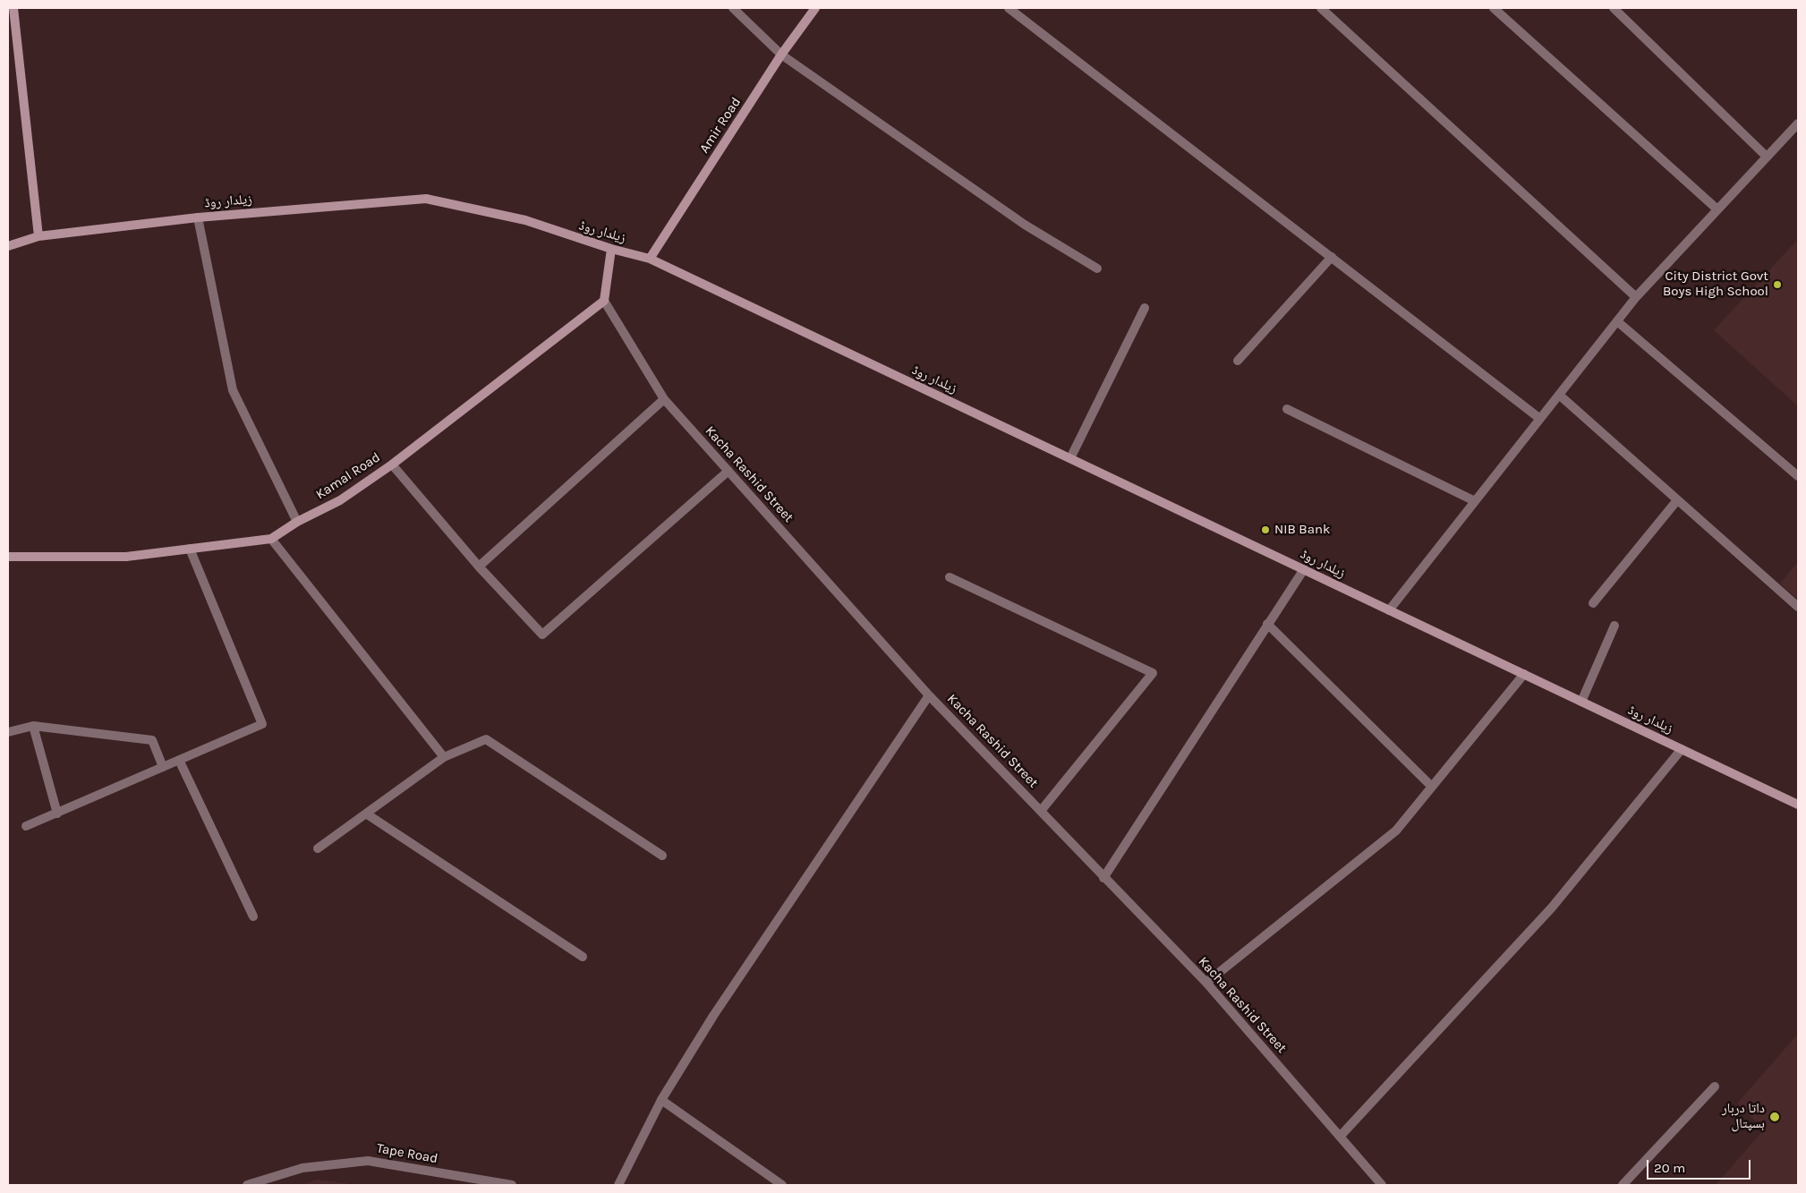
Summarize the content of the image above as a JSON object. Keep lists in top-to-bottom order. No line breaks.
{"streets":{"main road":["Amir Road","زیلدار روڈ","Kamal Road"],"street":["Kacha Rashid Street","Tape Road"]},"crossings":[["Amir Road","زیلدار روڈ"],["Kacha Rashid Street","Kamal Road"]],"places":["City District Govt Boys High School","NIB Bank","داتا دربار ہسپتال"],"scale_bar":"20 m"}
